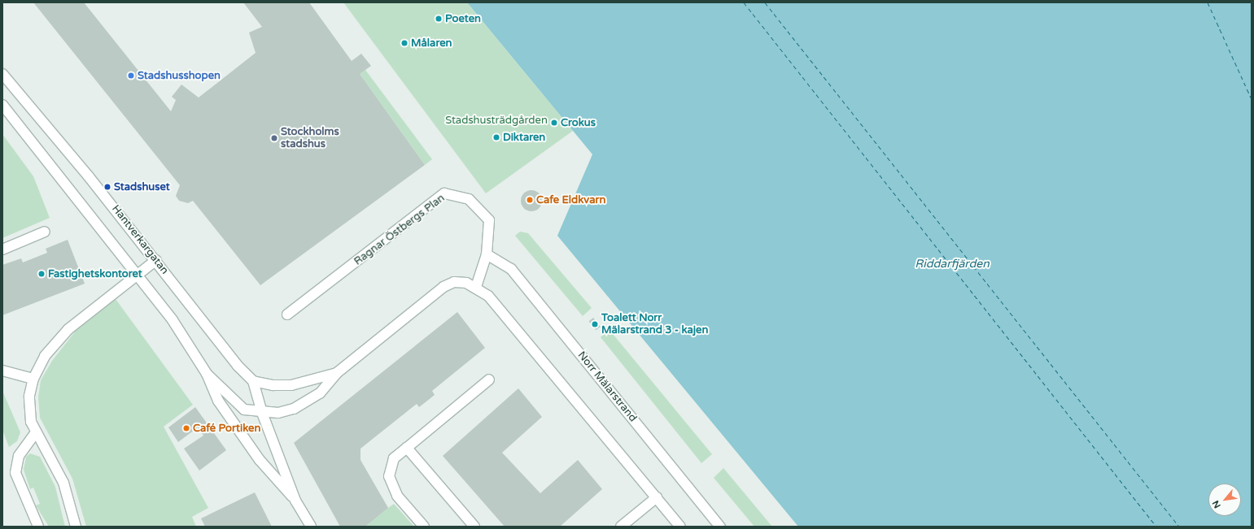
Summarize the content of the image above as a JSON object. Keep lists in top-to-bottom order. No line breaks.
{"streets":{"street":["Ragnar Östbergs Plan","Hantverkargatan","Norr Mälarstrand"]},"crossings":[["Ragnar Östbergs Plan","Norr Mälarstrand"]],"water":["Riddarfjärden"],"parks":["Stadshusträdgården"],"places":["Poeten","Målaren","Stadshusshopen","Crokus","Diktaren","Stockholms stadshus","Stadshuset","Cafe Eldkvarn","Fastighetskontoret","Toalett Norr Mälarstrand 3 - kajen","Café Portiken"],"north":"bottom left"}
